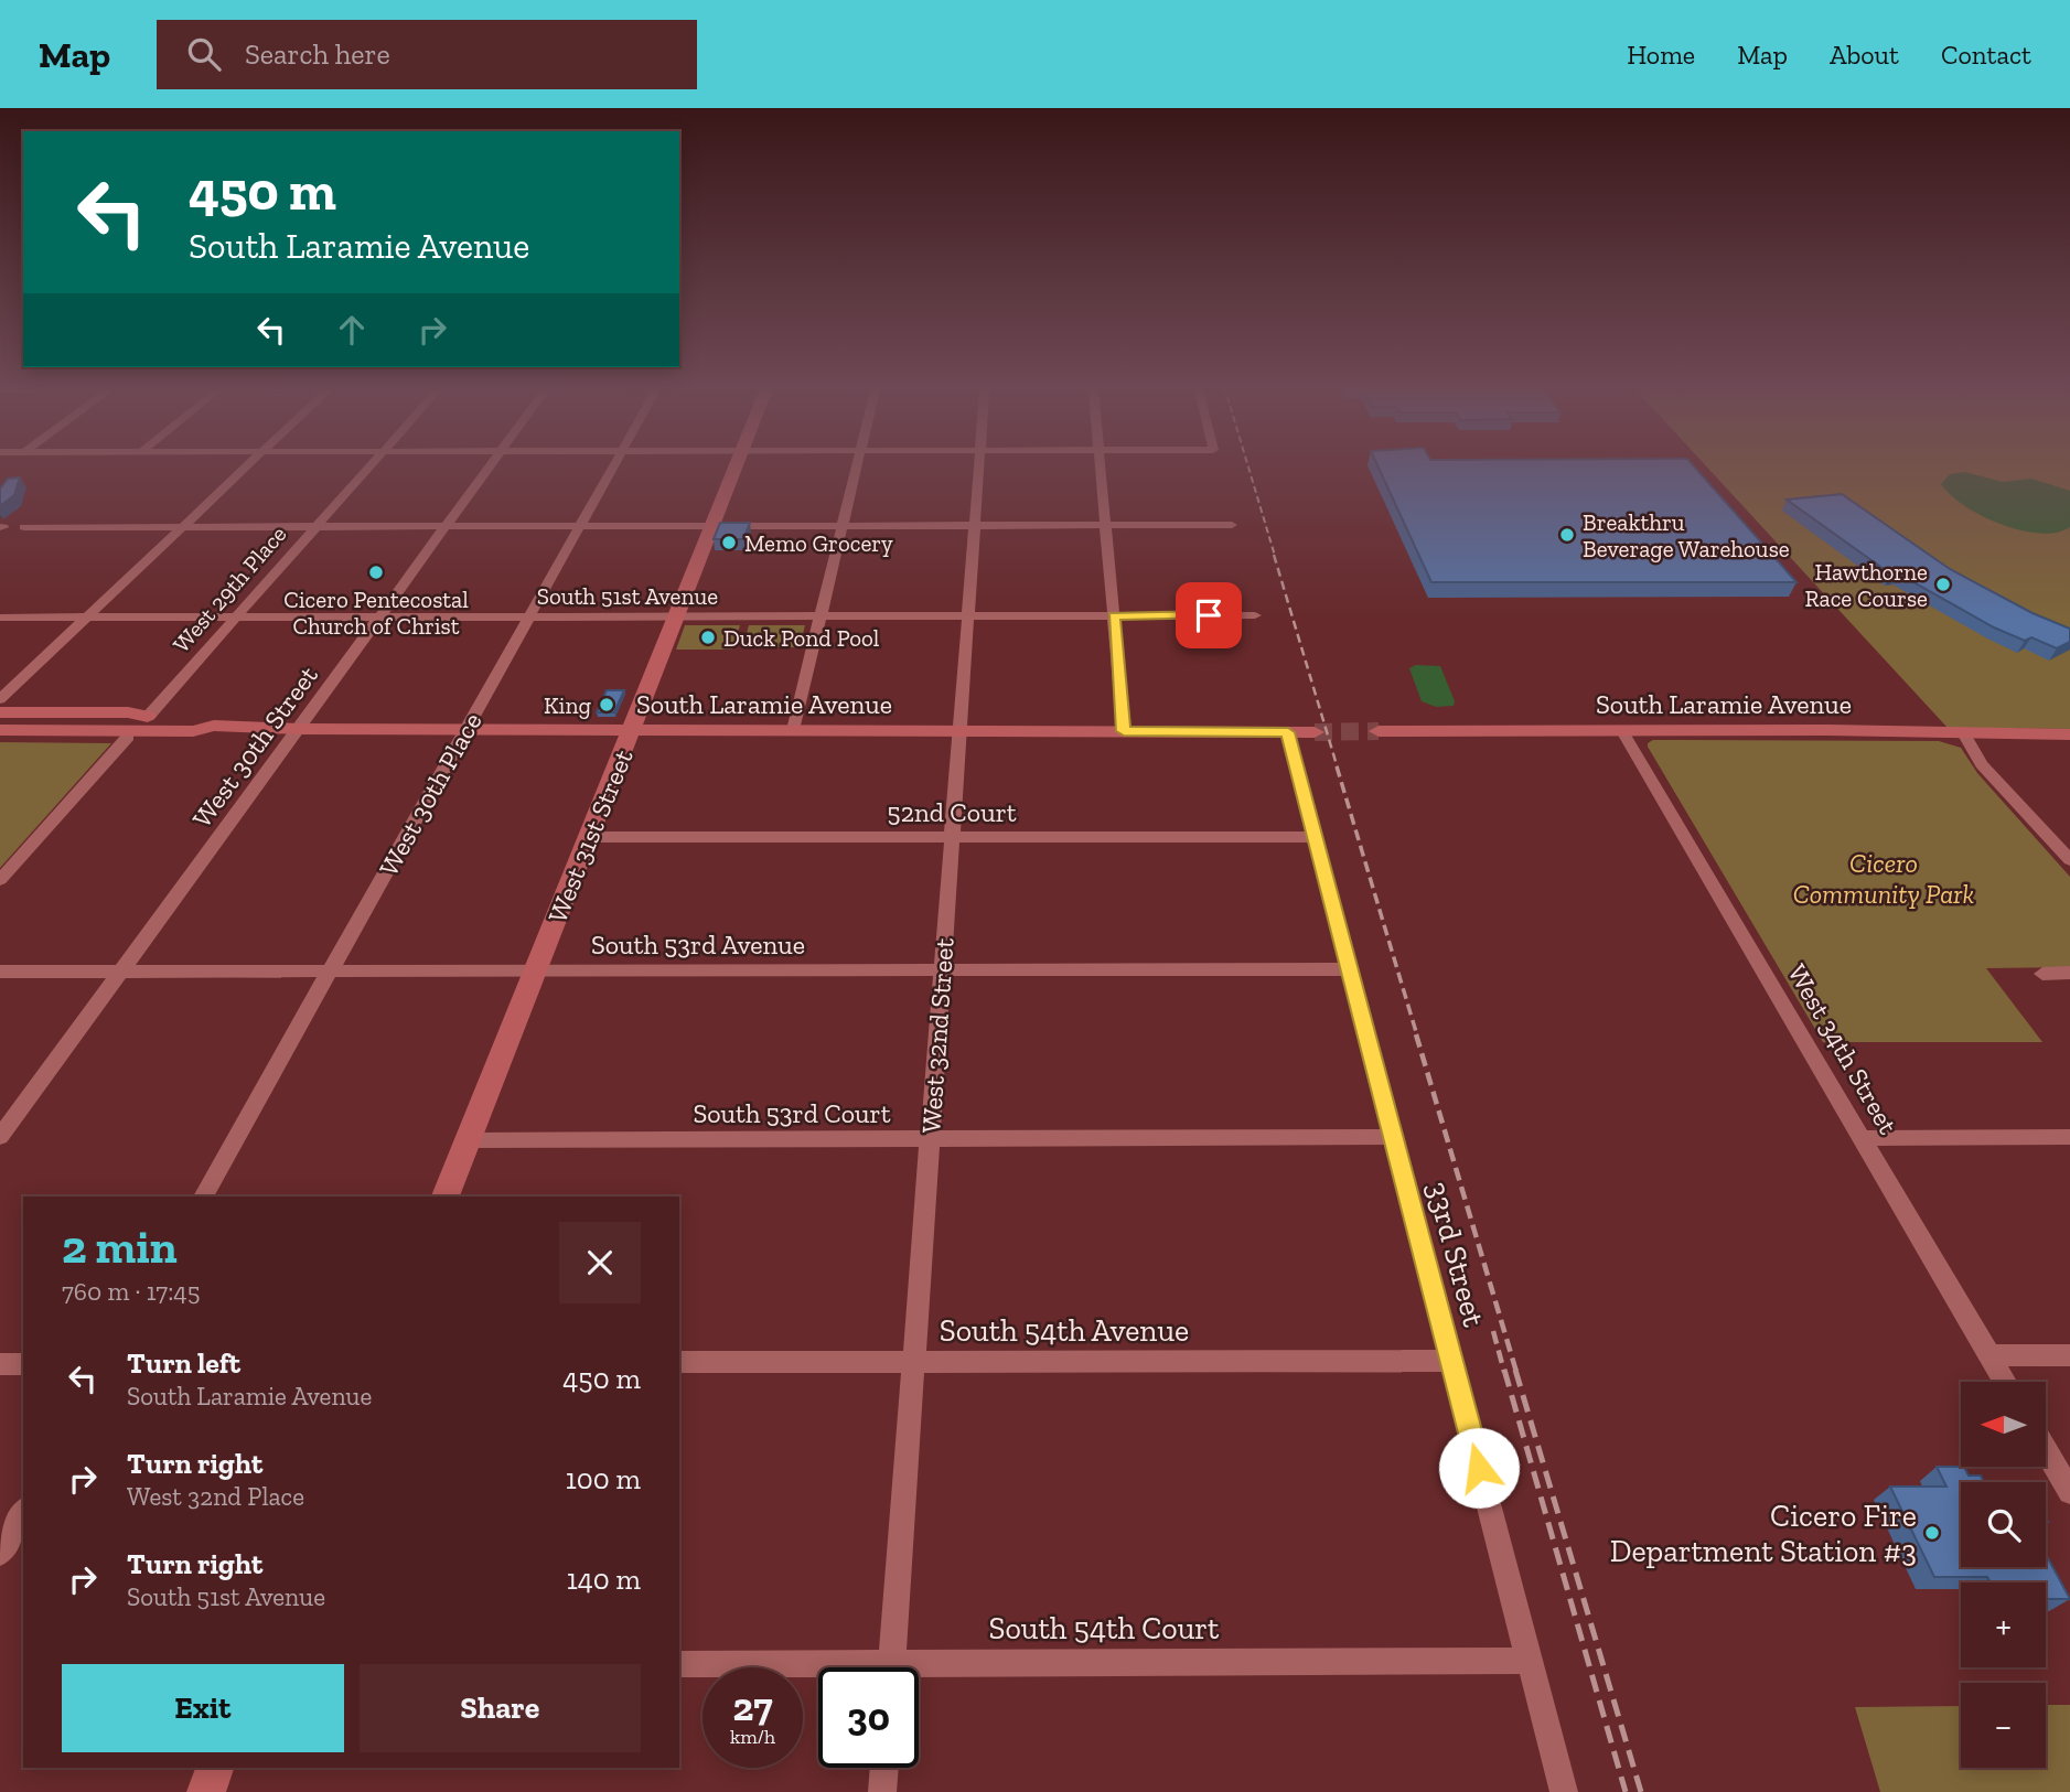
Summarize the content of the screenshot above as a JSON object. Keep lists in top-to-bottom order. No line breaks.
{"streets":{"main road":["South Laramie Avenue","West 31st Street"],"street":["West 29th Place","South 51st Avenue","West 30th Street","West 30th Place","52nd Court","South 53rd Avenue","West 32nd Street","West 34th Street","South 53rd Court","33rd Street","South 54th Avenue","South 54th Court"]},"crossings":[["West 29th Place","South 51st Avenue"],["West 29th Place","South Laramie Avenue"],["South 51st Avenue","West 30th Street"],["South 51st Avenue","West 30th Place"],["South 51st Avenue","West 31st Street"],["South 51st Avenue","West 32nd Street"],["South Laramie Avenue","West 30th Street"],["South Laramie Avenue","West 30th Place"],["South Laramie Avenue","West 31st Street"],["South Laramie Avenue","West 32nd Street"],["South Laramie Avenue","West 34th Street"],["South Laramie Avenue","33rd Street"],["West 30th Street","South 53rd Avenue"],["West 30th Place","South 53rd Avenue"],["52nd Court","West 31st Street"],["52nd Court","West 32nd Street"],["52nd Court","33rd Street"],["West 31st Street","South 53rd Avenue"],["West 31st Street","South 53rd Court"],["South 53rd Avenue","West 32nd Street"],["South 53rd Avenue","33rd Street"],["West 32nd Street","South 53rd Court"],["West 32nd Street","South 54th Avenue"],["South 53rd Court","33rd Street"],["33rd Street","South 54th Avenue"],["33rd Street","South 54th Court"]],"parks":["Cicero Community Park"],"places":["Breakthru Beverage Warehouse","Memo Grocery","Cicero Pentecostal Church of Christ","Hawthorne Race Course","Duck Pond Pool","King","Cicero Fire Department Station #3"],"north":"left","page":{"header":"Map","search":"Search here","nav":["Home","Map","About","Contact"],"turn":["450 m","South Laramie Avenue"],"heading":["2 min","760 m · 17:45"],"list":[{"name":"Turn left","note":"South Laramie Avenue","value":"450 m"},{"name":"Turn right","note":"West 32nd Place","value":"100 m"},{"name":"Turn right","note":"South 51st Avenue","value":"140 m"}],"map_buttons":["+","−"],"buttons":["Exit","Share"],"speed":"27 km/h","limit":"30"}}
